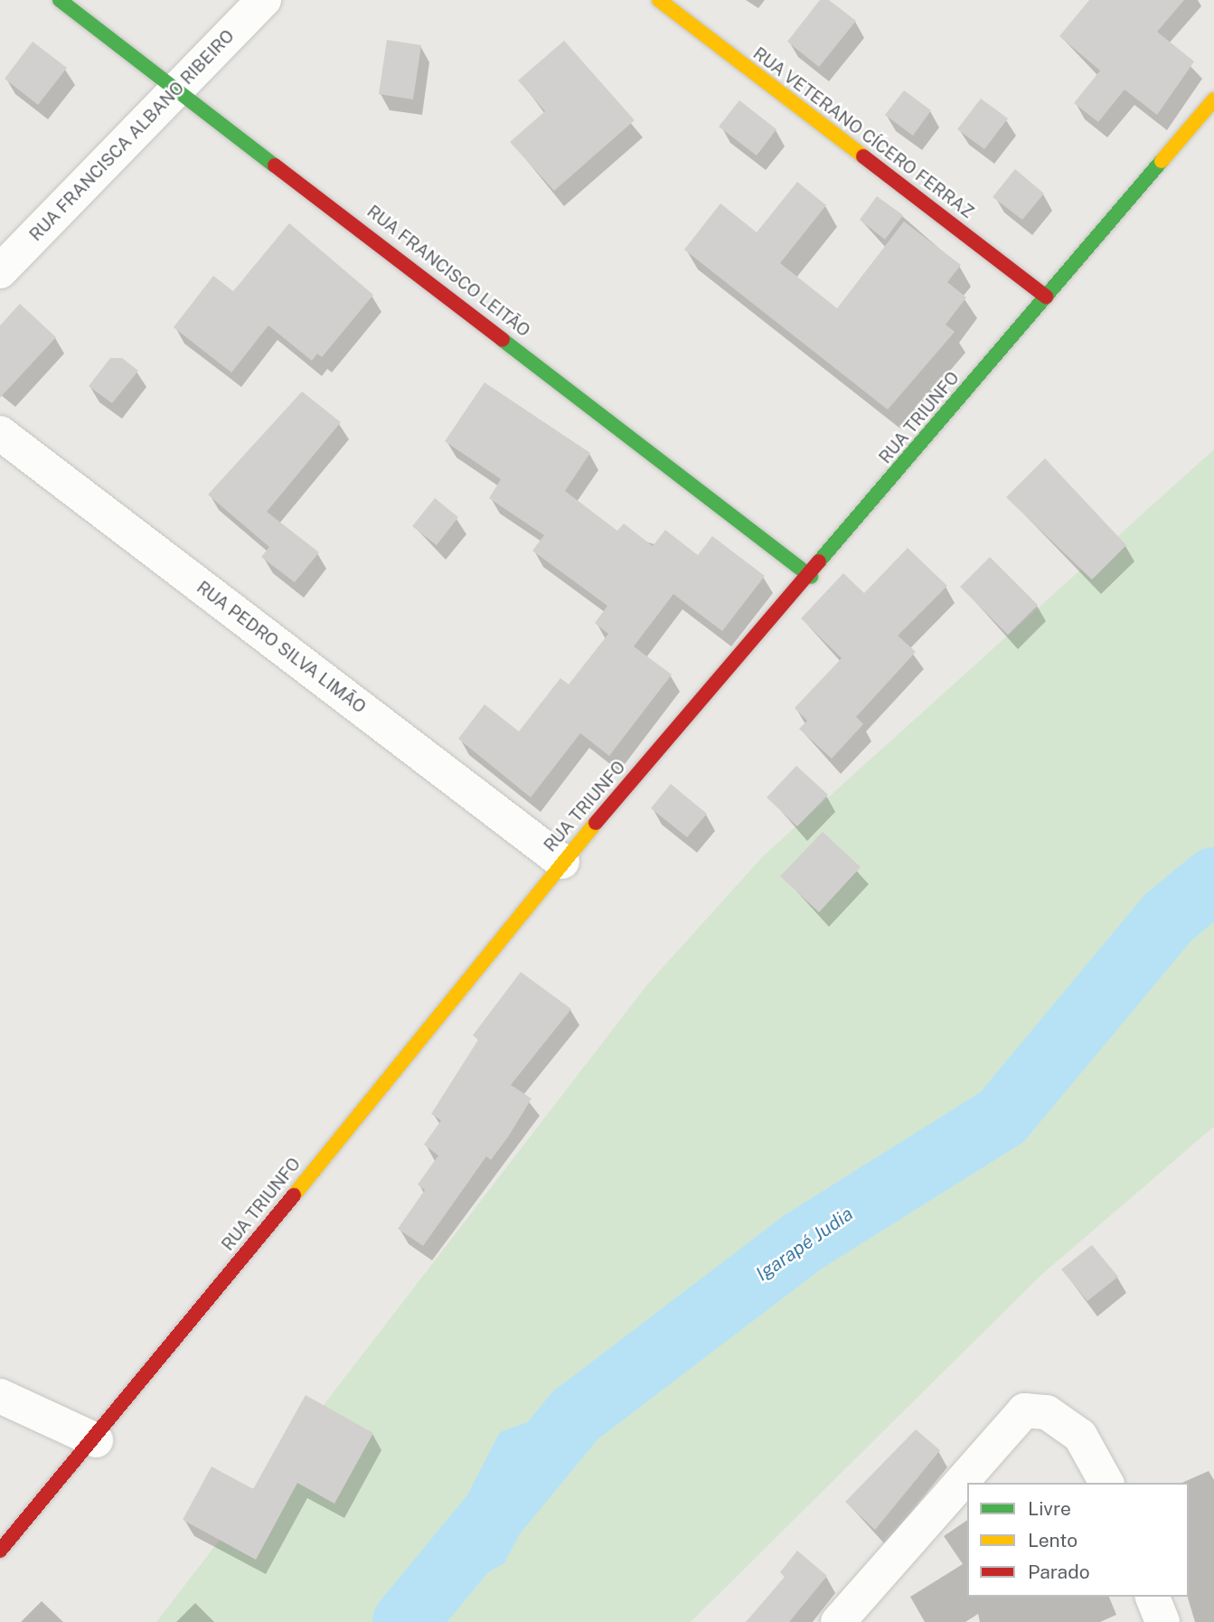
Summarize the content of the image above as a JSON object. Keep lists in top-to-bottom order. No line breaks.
{"streets":{"street":["RUA VETERANO CÍCERO FERRAZ","RUA FRANCISCA ALBANO RIBEIRO","RUA FRANCISCO LEITÃO","RUA TRIUNFO","RUA PEDRO SILVA LIMÃO"]},"crossings":[["RUA VETERANO CÍCERO FERRAZ","RUA TRIUNFO"],["RUA FRANCISCA ALBANO RIBEIRO","RUA FRANCISCO LEITÃO"],["RUA FRANCISCO LEITÃO","RUA TRIUNFO"],["RUA TRIUNFO","RUA PEDRO SILVA LIMÃO"]],"water":["Igarapé Judia"],"legend":["Livre","Lento","Parado"]}
